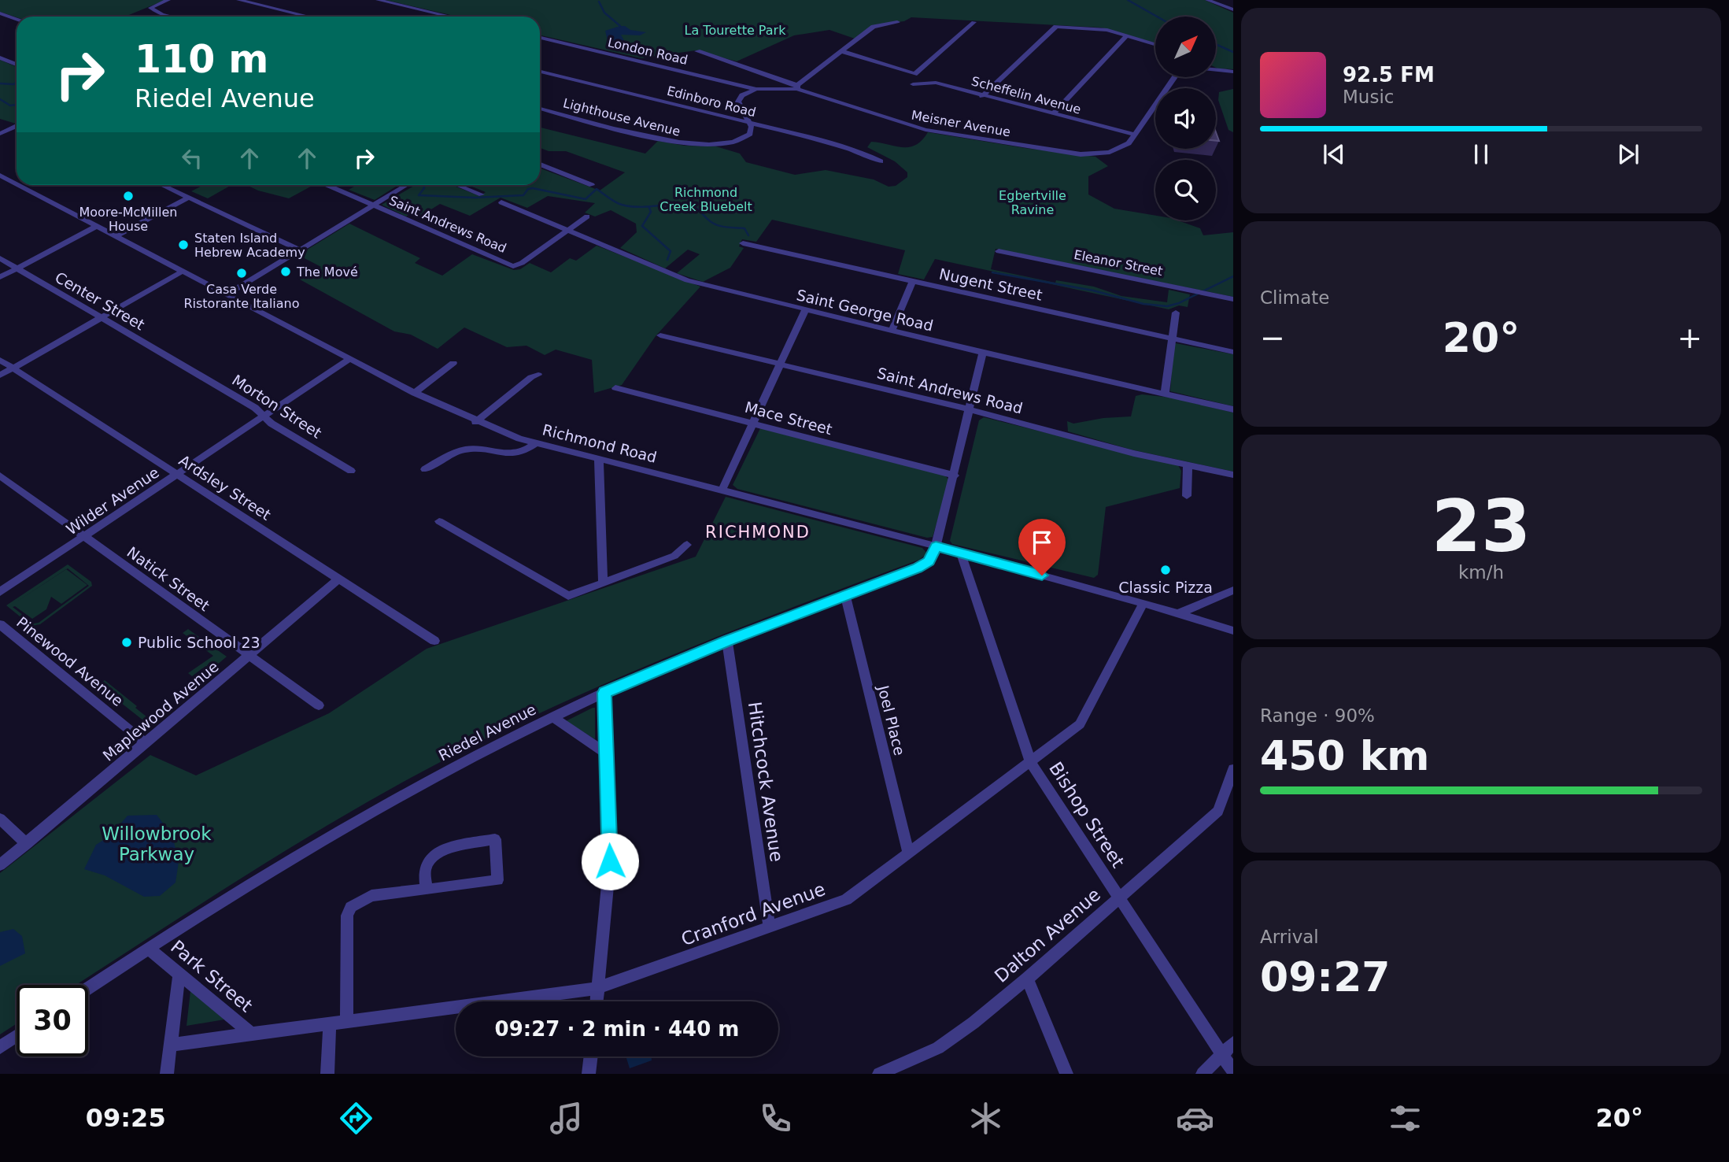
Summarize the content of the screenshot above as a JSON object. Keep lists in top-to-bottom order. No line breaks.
{"streets":{"street":["London Road","Scheffelin Avenue","Edinboro Road","Lighthouse Avenue","Meisner Avenue","Saint Andrews Road","Eleanor Street","Nugent Street","Center Street","Saint George Road","Morton Street","Mace Street","Richmond Road","Ardsley Street","Wilder Avenue","Natick Street","Pinewood Avenue","Maplewood Avenue","Joel Place","Riedel Avenue","Hitchcock Avenue","Bishop Street","Cranford Avenue","Dalton Avenue","Park Street"]},"crossings":[["Scheffelin Avenue","Meisner Avenue"],["Saint Andrews Road","Saint George Road"],["Center Street","Morton Street"],["Morton Street","Wilder Avenue"],["Richmond Road","Wilder Avenue"],["Richmond Road","Riedel Avenue"],["Richmond Road","Bishop Street"],["Richmond Road","Cranford Avenue"],["Ardsley Street","Wilder Avenue"],["Ardsley Street","Maplewood Avenue"],["Wilder Avenue","Natick Street"],["Natick Street","Maplewood Avenue"],["Pinewood Avenue","Maplewood Avenue"],["Joel Place","Riedel Avenue"],["Joel Place","Cranford Avenue"],["Riedel Avenue","Hitchcock Avenue"],["Riedel Avenue","Park Street"],["Hitchcock Avenue","Cranford Avenue"],["Bishop Street","Cranford Avenue"],["Bishop Street","Dalton Avenue"],["Cranford Avenue","Park Street"]],"districts":["RICHMOND"],"parks":["La Tourette Park","Richmond Creek Bluebelt","Egbertville Ravine","Willowbrook Parkway"],"places":["Moore-McMillen House","Staten Island Hebrew Academy","The Mové","Casa Verde Ristorante Italiano","Classic Pizza","Public School 23"],"north":"top right","page":{"turn":["110 m","Riedel Avenue"],"song":["92.5 FM","Music"],"tile":["Climate",["23","km/h"],["Range · 90%","450 km"],["Arrival","09:27"]],"heat":["−","20°","+"],"limit":"30","trip":"09:27 · 2 min · 440 m","tabs":["09:25","20°"]}}
